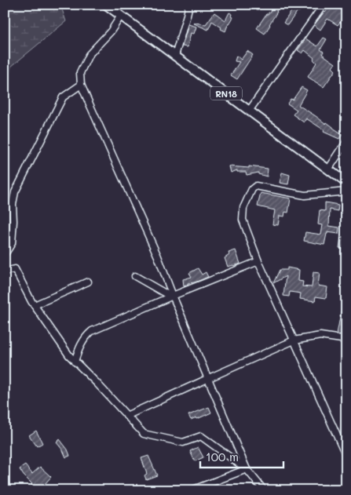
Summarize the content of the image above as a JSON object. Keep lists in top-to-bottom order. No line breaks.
{"streets":{"main road":["RN18"]},"scale_bar":"100 m"}
